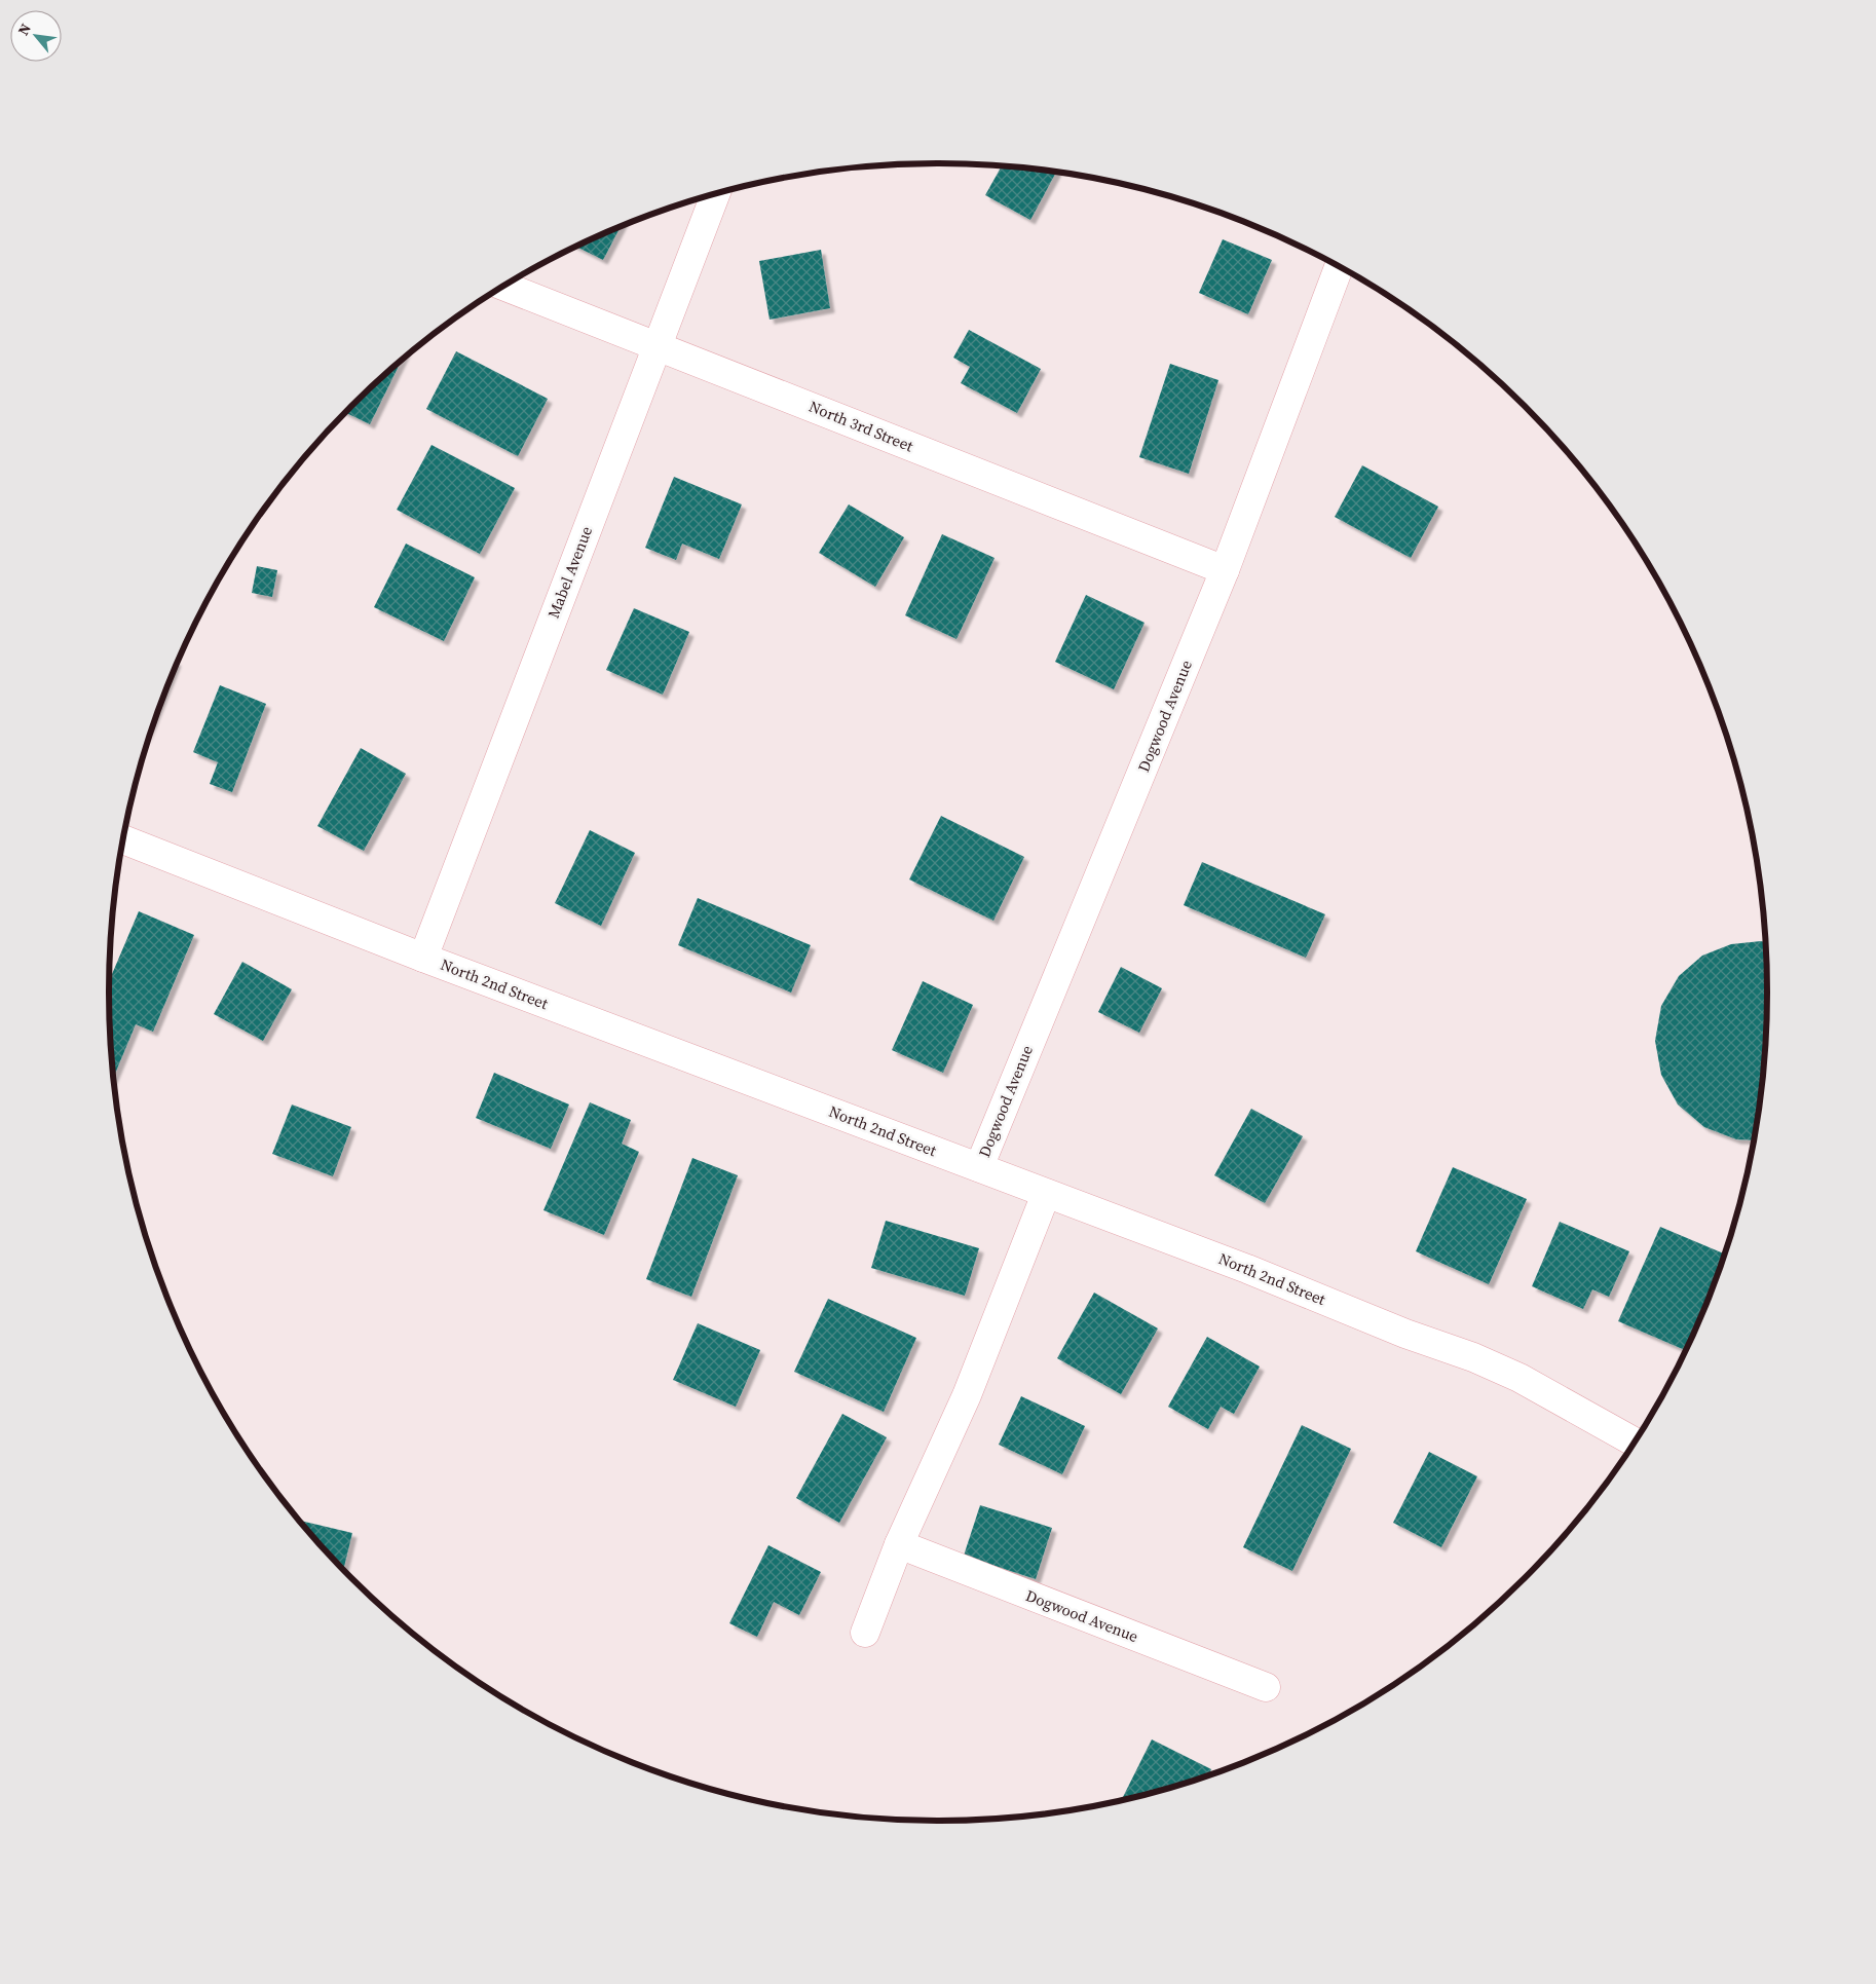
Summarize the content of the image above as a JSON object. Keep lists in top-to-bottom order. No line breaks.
{"streets":{"street":["North 3rd Street","Mabel Avenue","Dogwood Avenue","North 2nd Street"]},"crossings":[["North 3rd Street","Mabel Avenue"],["North 3rd Street","Dogwood Avenue"],["Mabel Avenue","North 2nd Street"],["Dogwood Avenue","North 2nd Street"]],"north":"top left"}
